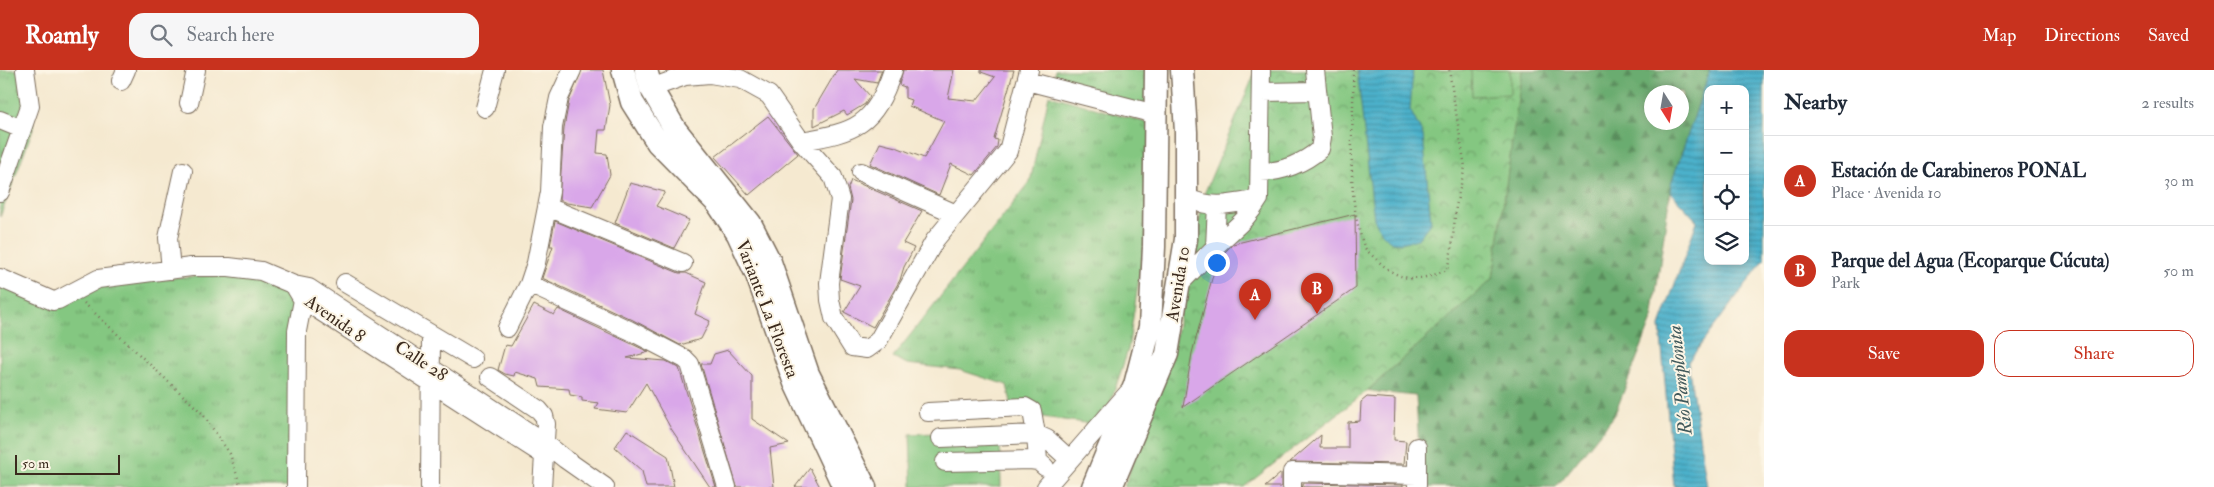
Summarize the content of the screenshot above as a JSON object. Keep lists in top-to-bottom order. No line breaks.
{"streets":{"main road":["Avenida 10","Variante La Floresta"],"street":["Avenida 8"]},"water":["Río Pamplonita"],"scale_bar":"50 m","north":"bottom","page":{"header":"Roamly","search":"Search here","nav":["Map","Directions","Saved"],"heading":["Nearby","2 results"],"map_buttons":["+","−"],"list":[{"mark":"A","name":"Estación de Carabineros PONAL","note":"Place · Avenida 10","value":"30 m"},{"mark":"B","name":"Parque del Agua (Ecoparque Cúcuta)","note":"Park","value":"50 m"}],"pins":["B","A"],"buttons":["Save","Share"],"scale":"50 m"}}
